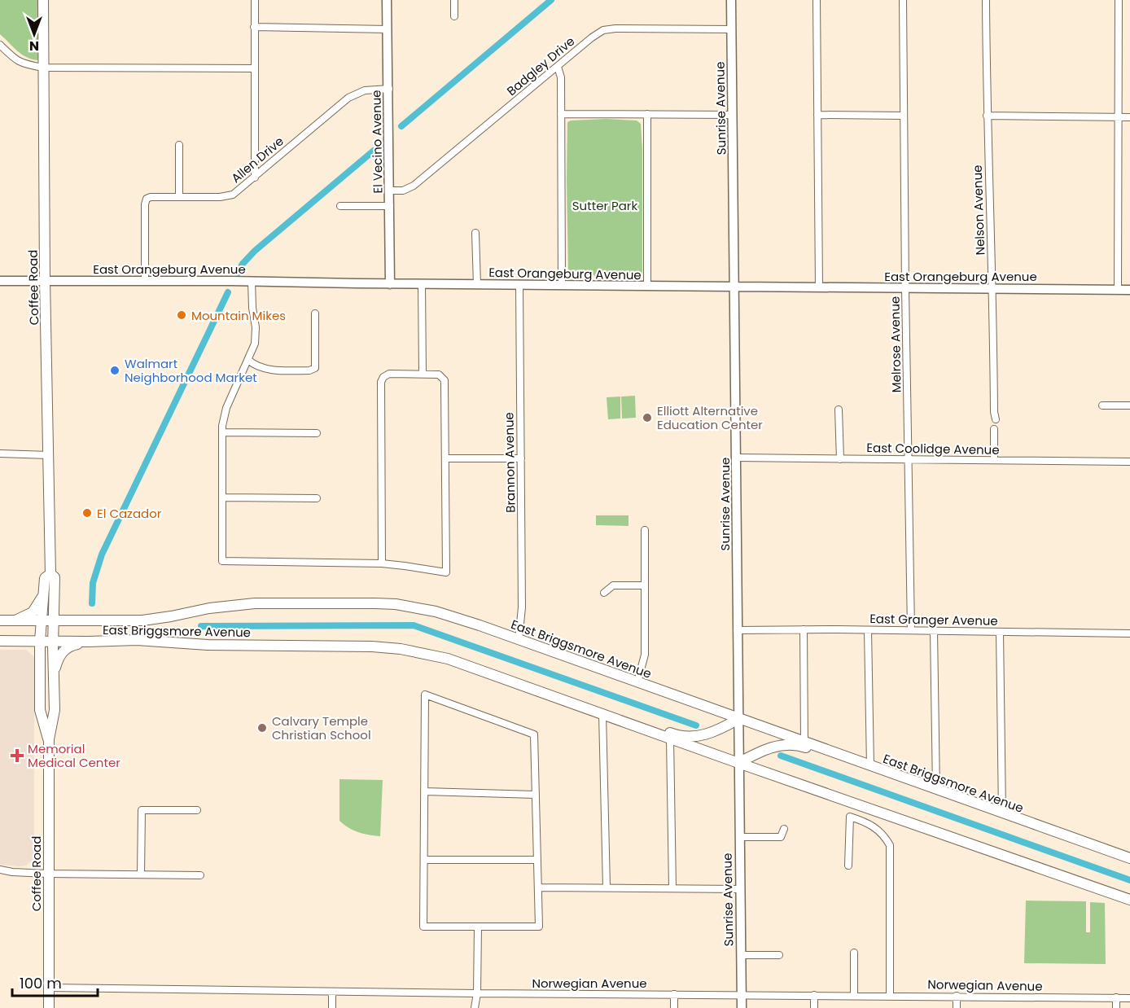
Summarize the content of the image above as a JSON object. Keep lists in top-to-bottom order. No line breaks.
{"streets":{"main road":["Coffee Road","East Briggsmore Avenue"],"street":["Badgley Drive","Sunrise Avenue","El Vecino Avenue","Allen Drive","Nelson Avenue","East Orangeburg Avenue","Melrose Avenue","East Coolidge Avenue","Brannon Avenue","East Granger Avenue","Norwegian Avenue"]},"crossings":[["Badgley Drive","Sunrise Avenue"],["Badgley Drive","El Vecino Avenue"],["Sunrise Avenue","East Orangeburg Avenue"],["Sunrise Avenue","East Coolidge Avenue"],["Sunrise Avenue","East Granger Avenue"],["Sunrise Avenue","East Briggsmore Avenue"],["Sunrise Avenue","Norwegian Avenue"],["El Vecino Avenue","Allen Drive"],["El Vecino Avenue","East Orangeburg Avenue"],["Allen Drive","East Orangeburg Avenue"],["Nelson Avenue","East Orangeburg Avenue"],["East Orangeburg Avenue","Coffee Road"],["East Orangeburg Avenue","Melrose Avenue"],["East Orangeburg Avenue","Brannon Avenue"],["Coffee Road","East Briggsmore Avenue"],["Coffee Road","Norwegian Avenue"],["Melrose Avenue","East Coolidge Avenue"],["Melrose Avenue","East Granger Avenue"],["Brannon Avenue","East Briggsmore Avenue"]],"parks":["Sutter Park"],"places":{"other":["Mountain Mikes","Walmart Neighborhood Market","Elliott Alternative Education Center","El Cazador","Calvary Temple Christian School"],"health":["Memorial Medical Center"]},"scale_bar":"100 m","north":"bottom"}
